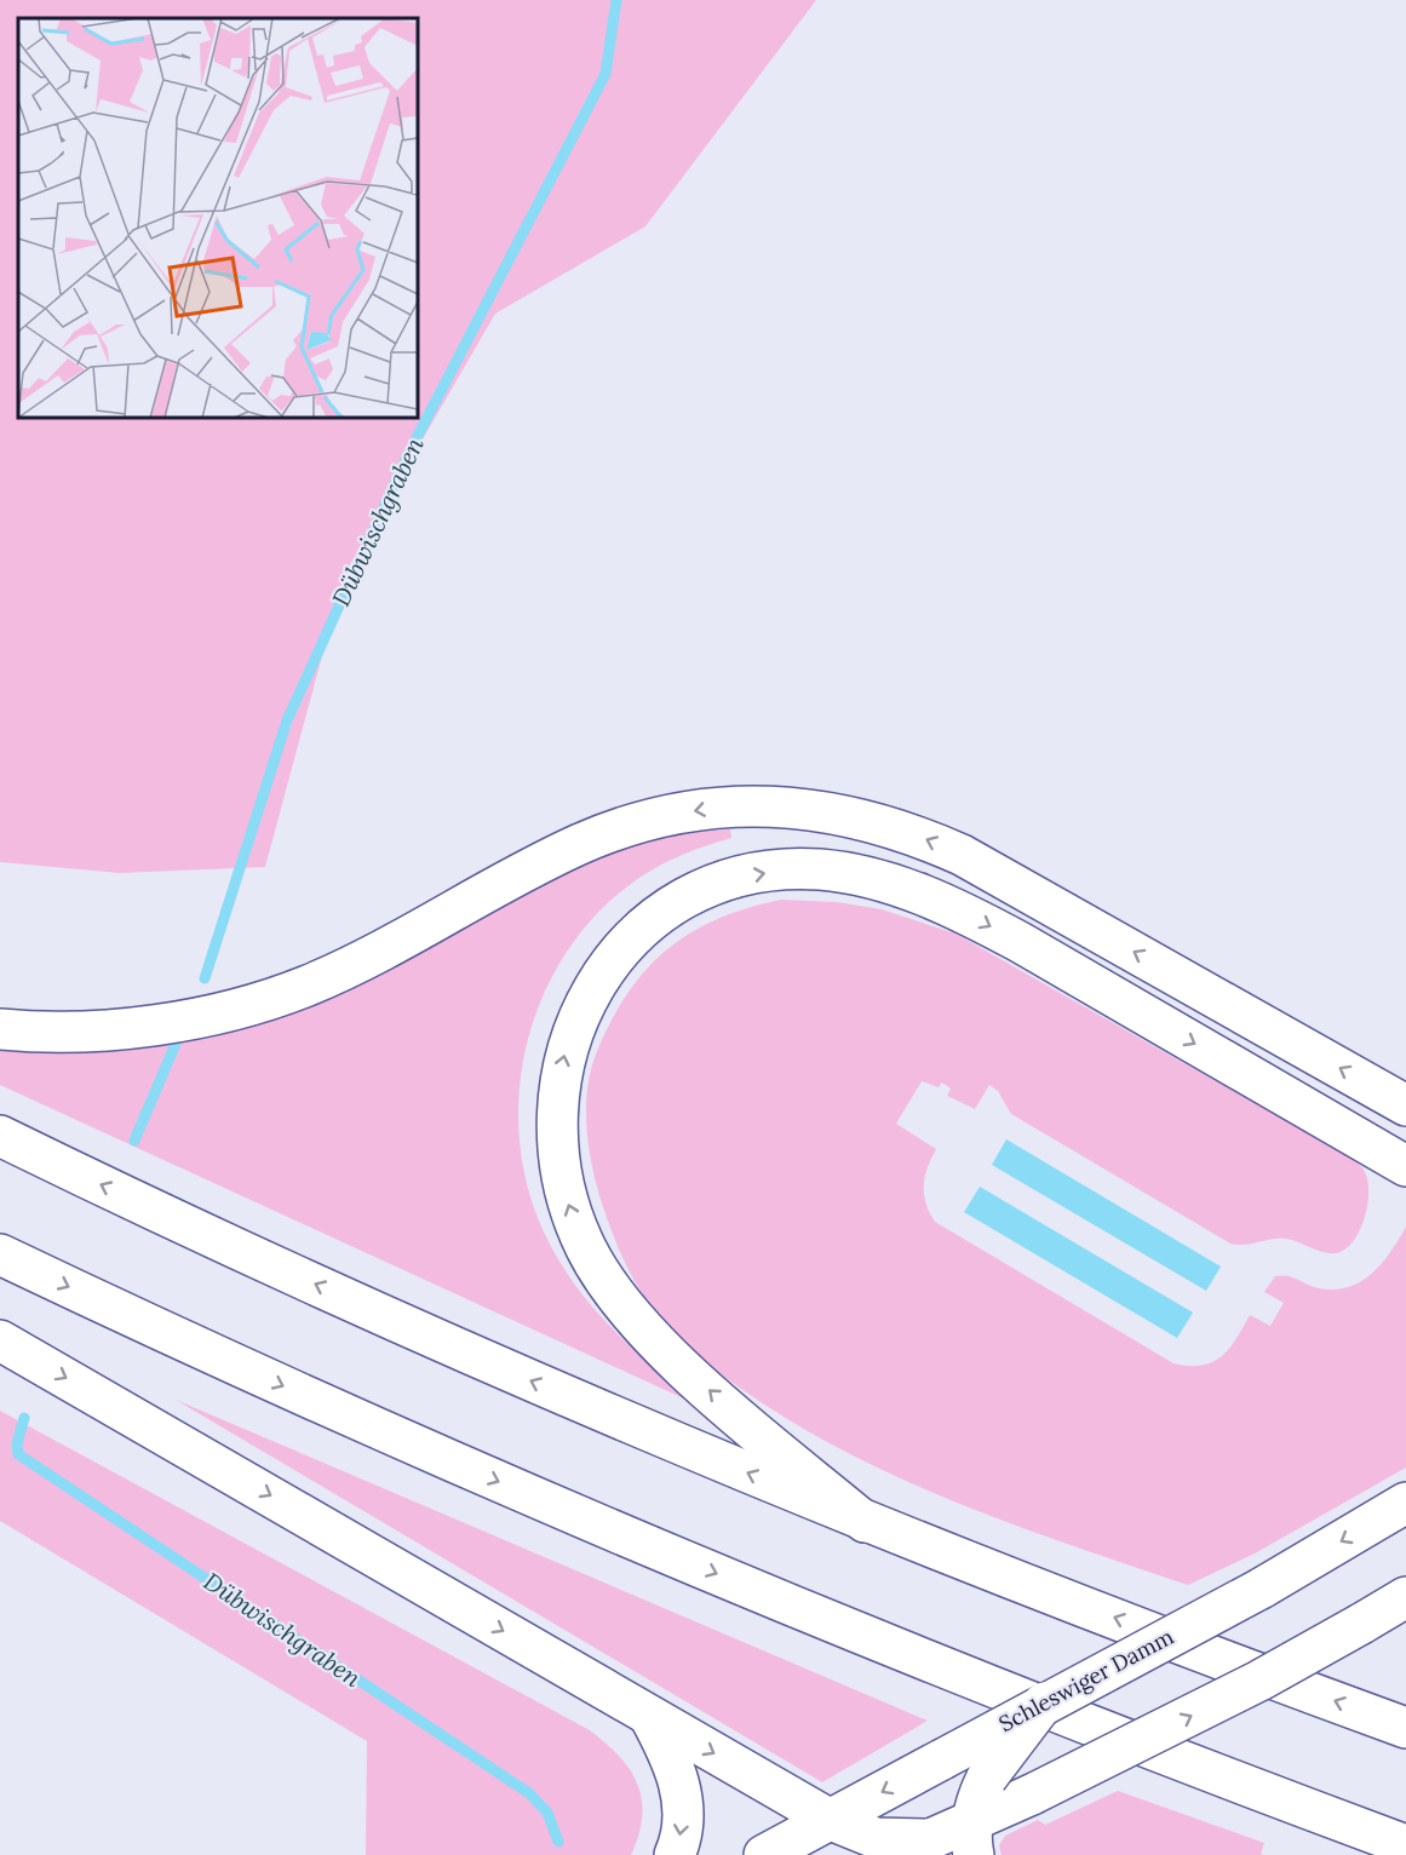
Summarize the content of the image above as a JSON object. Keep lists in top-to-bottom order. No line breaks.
{"streets":{"main road":["Schleswiger Damm"]},"water":["Dübwischgraben"]}
